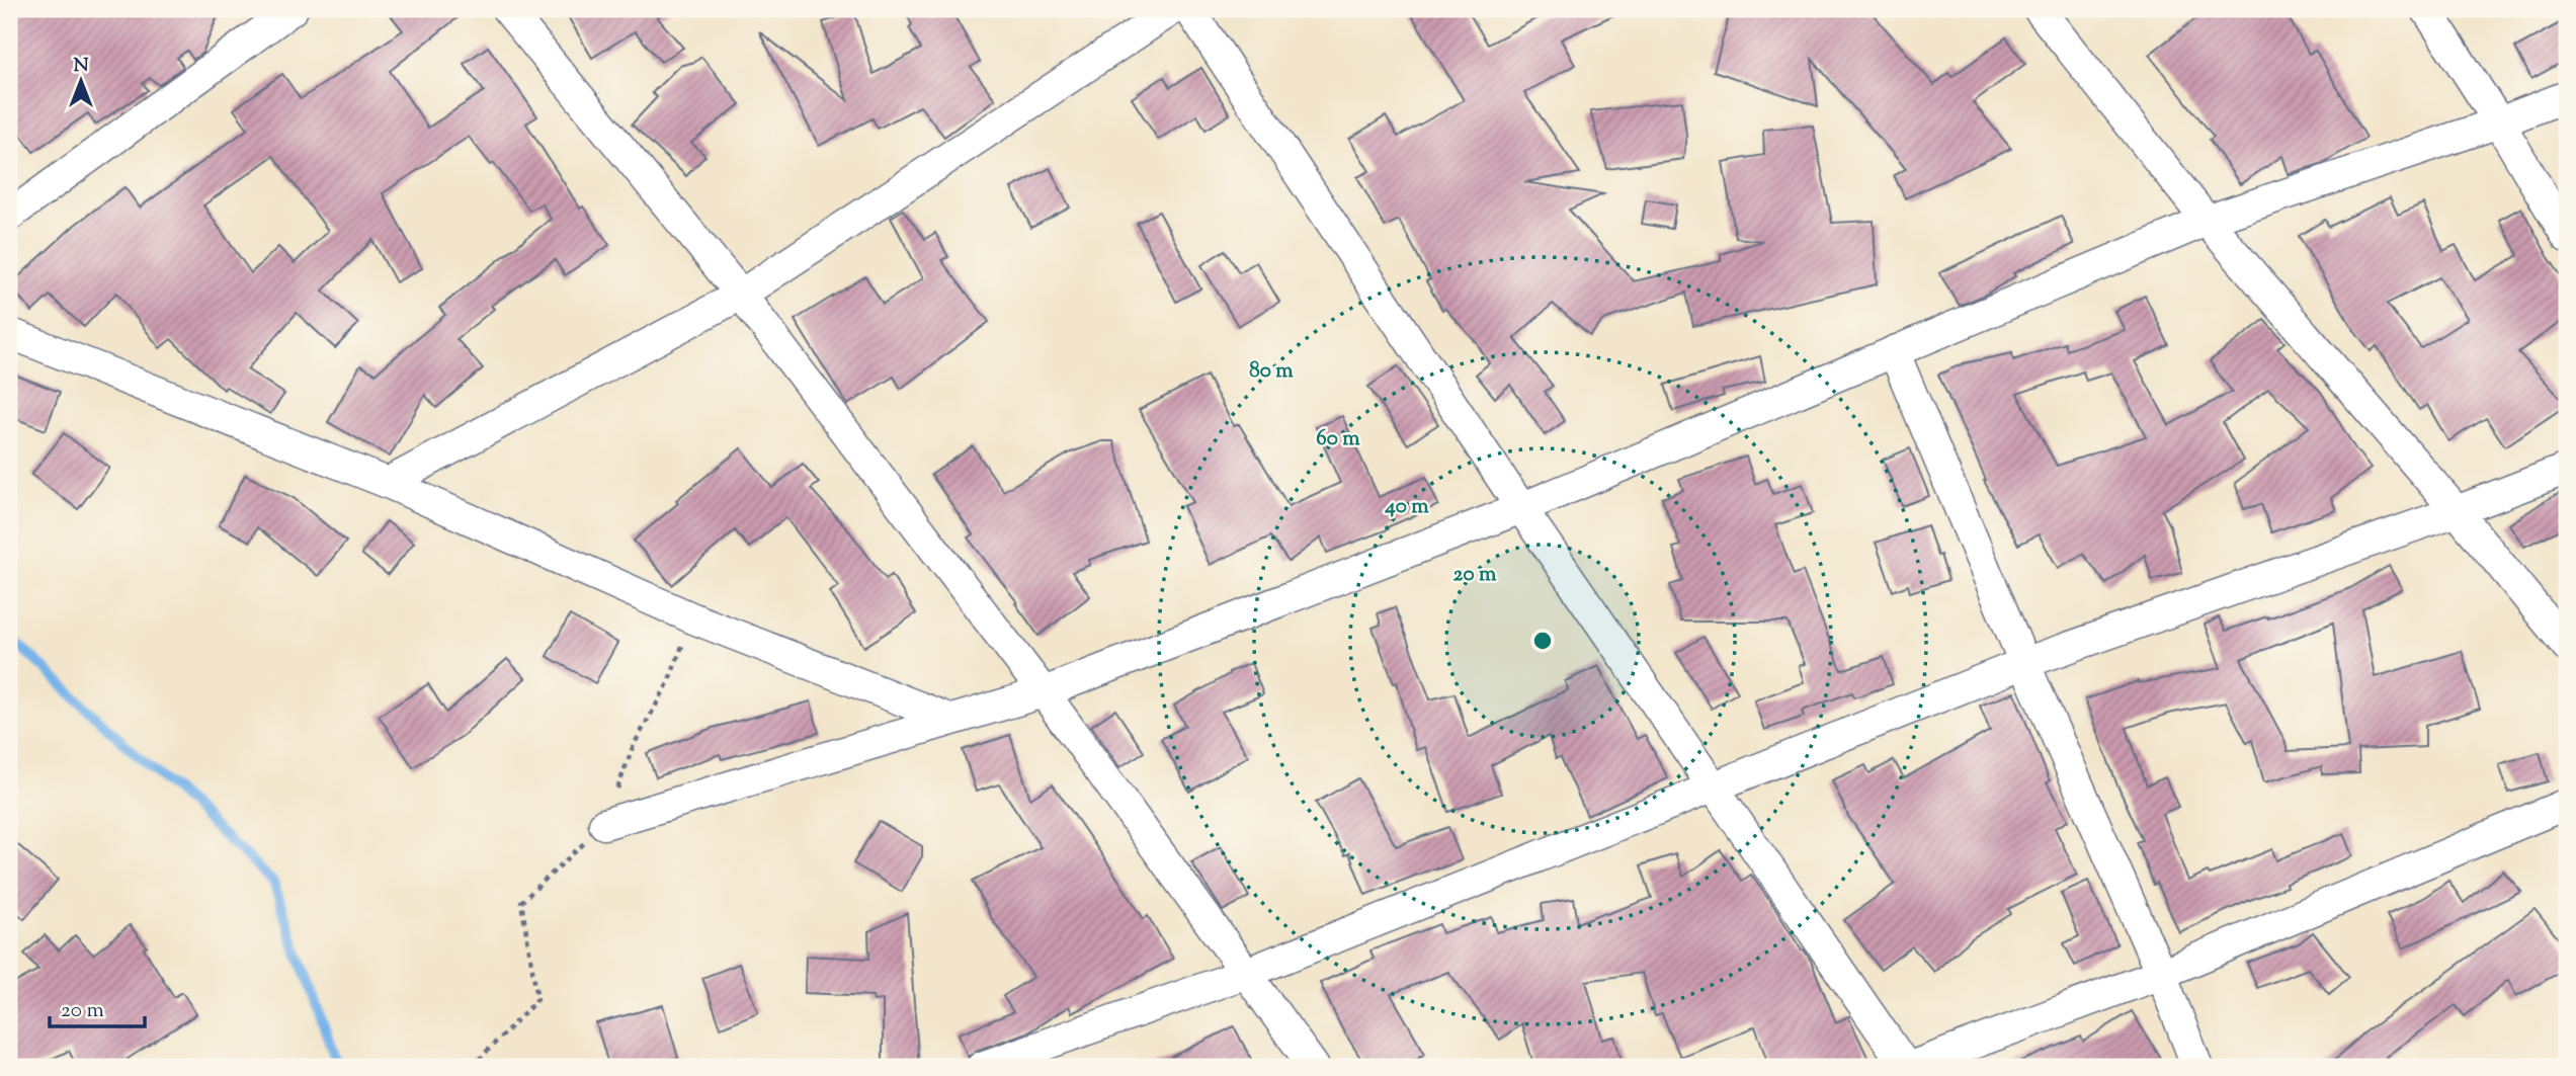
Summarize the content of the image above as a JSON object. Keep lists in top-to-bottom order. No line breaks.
{"scale_bar":"20 m","north":"top","rings":["80 m","60 m","40 m","20 m"]}
